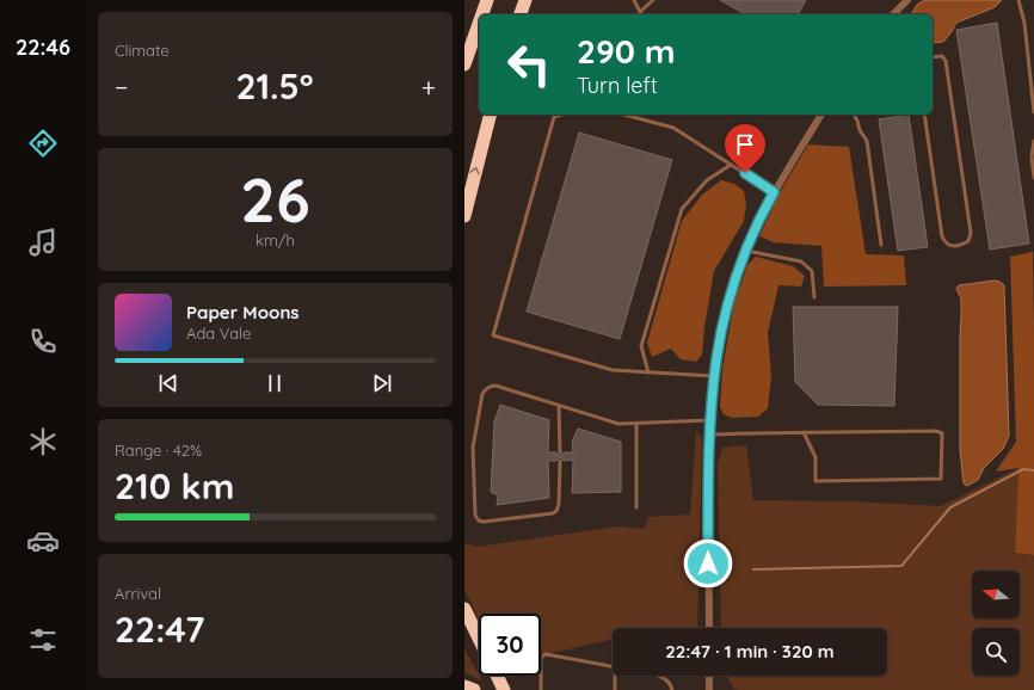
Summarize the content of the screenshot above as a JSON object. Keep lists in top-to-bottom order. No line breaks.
{"north":"left","page":{"tabs":"22:46","tile":["Climate",["26","km/h"],["Range · 42%","210 km"],["Arrival","22:47"]],"turn":["290 m","Turn left"],"heat":["−","21.5°","+"],"song":["Paper Moons","Ada Vale"],"limit":"30","trip":"22:47 · 1 min · 320 m"}}
